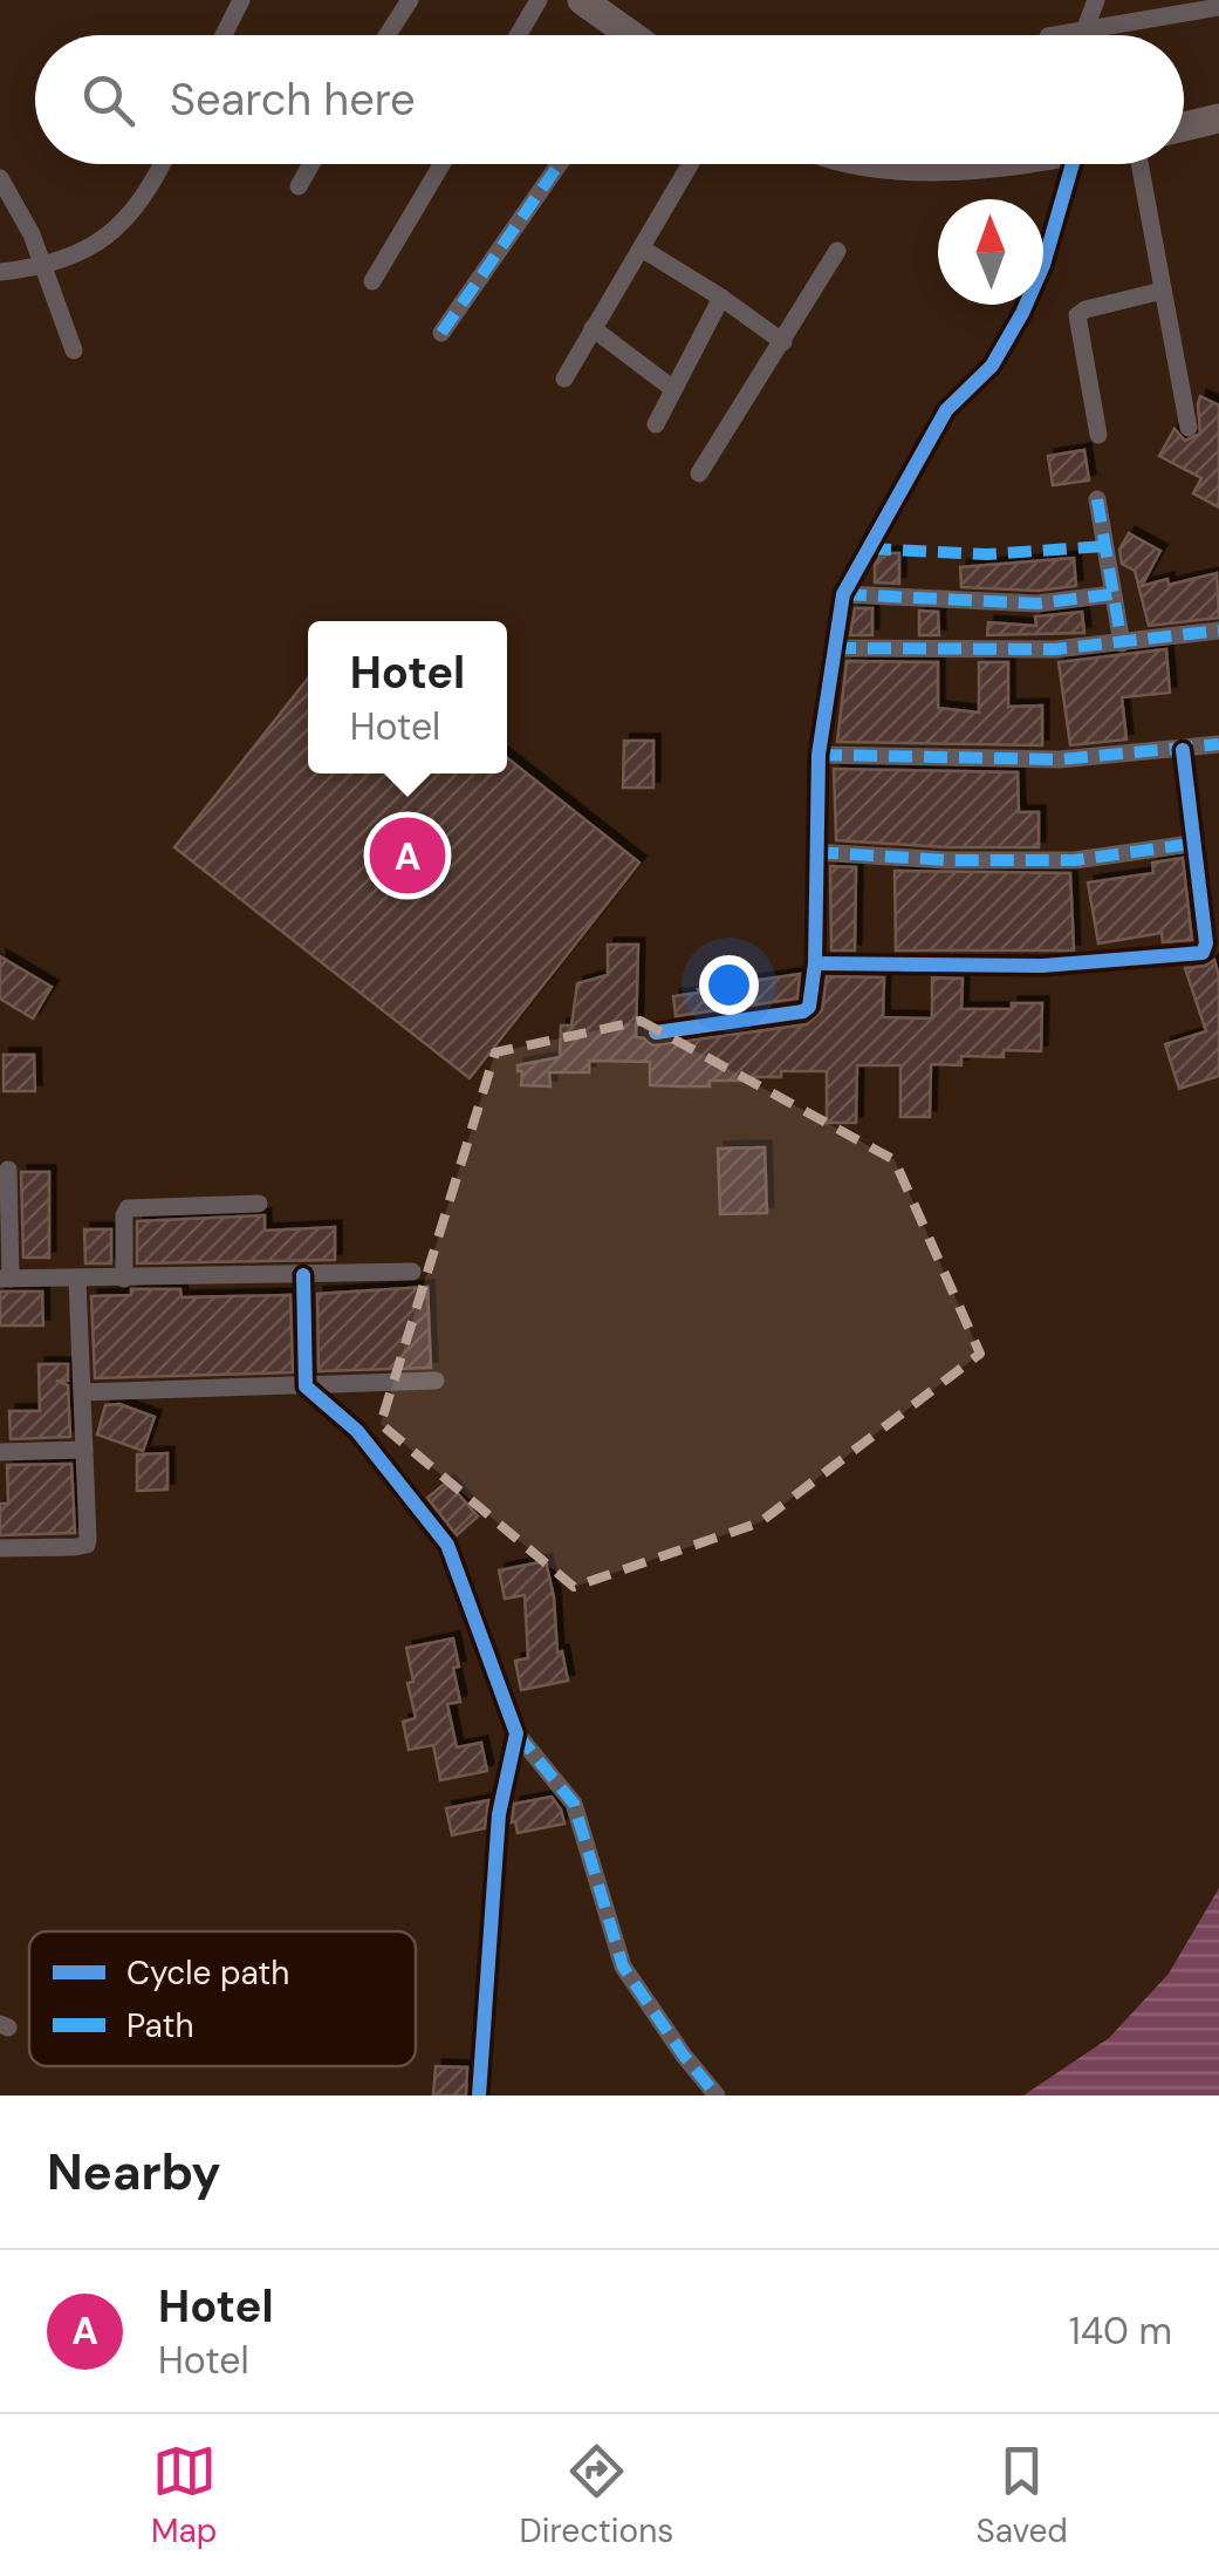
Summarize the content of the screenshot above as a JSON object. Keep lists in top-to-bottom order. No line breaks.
{"legend":["Cycle path","Path"],"north":"top","page":{"search":"Search here","popup":["Hotel","Hotel"],"pins":"A","heading":"Nearby","list":[{"mark":"A","name":"Hotel","note":"Hotel","value":"140 m"}],"nav":["Map","Directions","Saved"]}}
